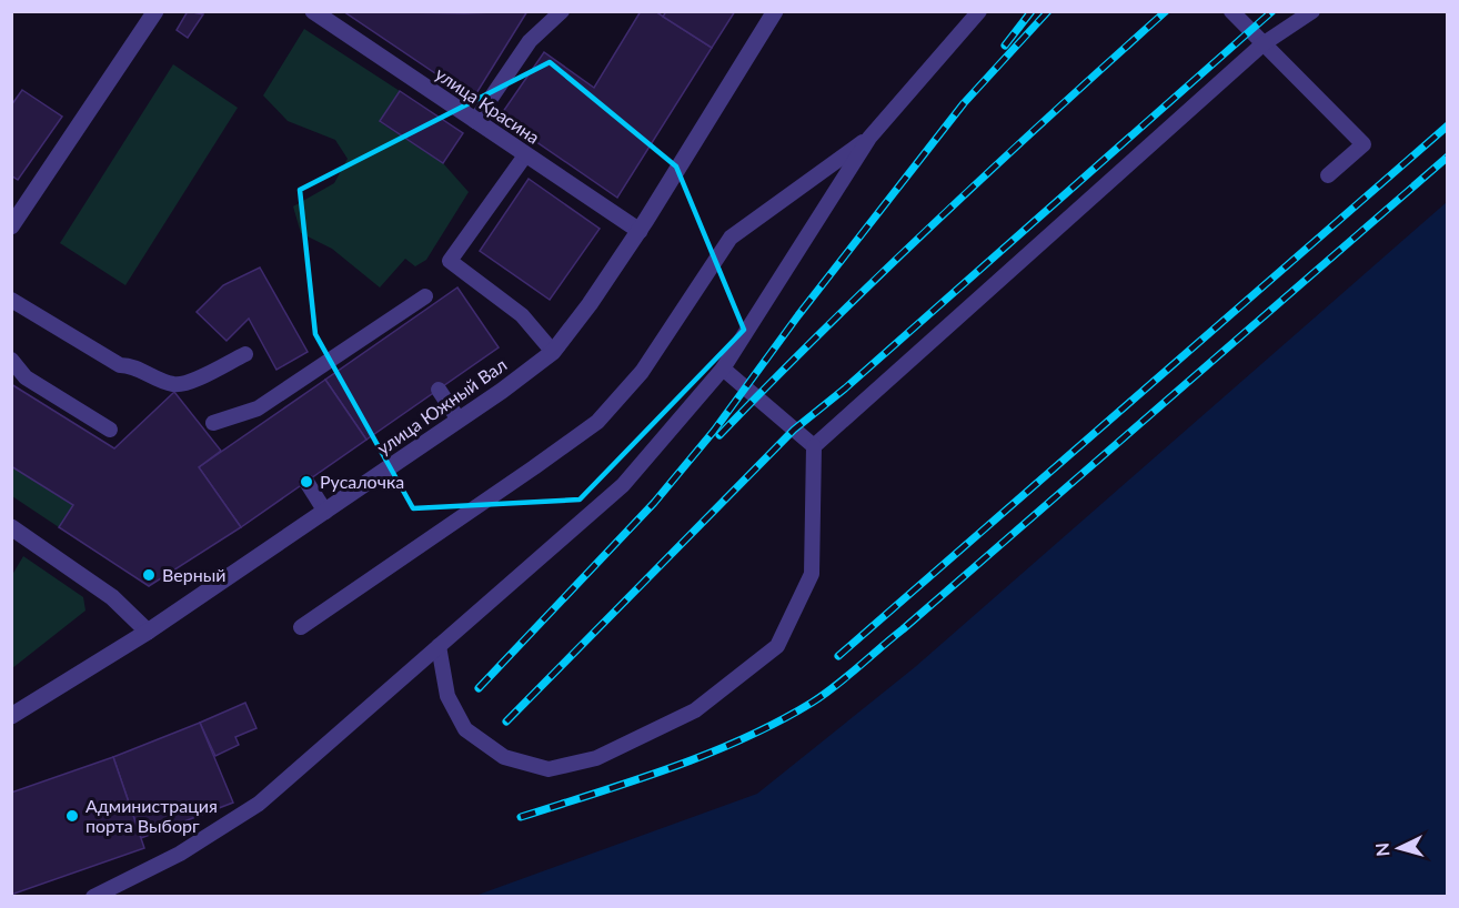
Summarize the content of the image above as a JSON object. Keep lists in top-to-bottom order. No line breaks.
{"streets":{"street":["улица Красина","улица Южный Вал"]},"crossings":[["улица Красина","улица Южный Вал"]],"places":["Русалочка","Верный","Администрация порта Выборг"],"north":"left"}
